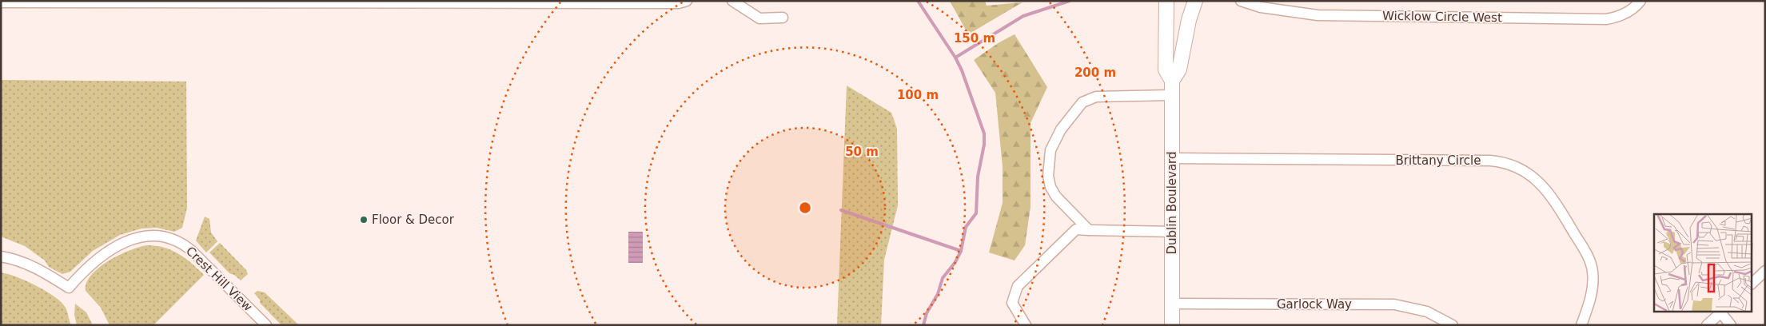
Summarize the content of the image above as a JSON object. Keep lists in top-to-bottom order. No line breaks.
{"streets":{"main road":["Dublin Boulevard"],"street":["Wicklow Circle West","Brittany Circle","Crest Hill View","Garlock Way"]},"crossings":[["Brittany Circle","Dublin Boulevard"],["Dublin Boulevard","Garlock Way"]],"places":["Floor & Decor"],"rings":["150 m","200 m","100 m","50 m"]}
